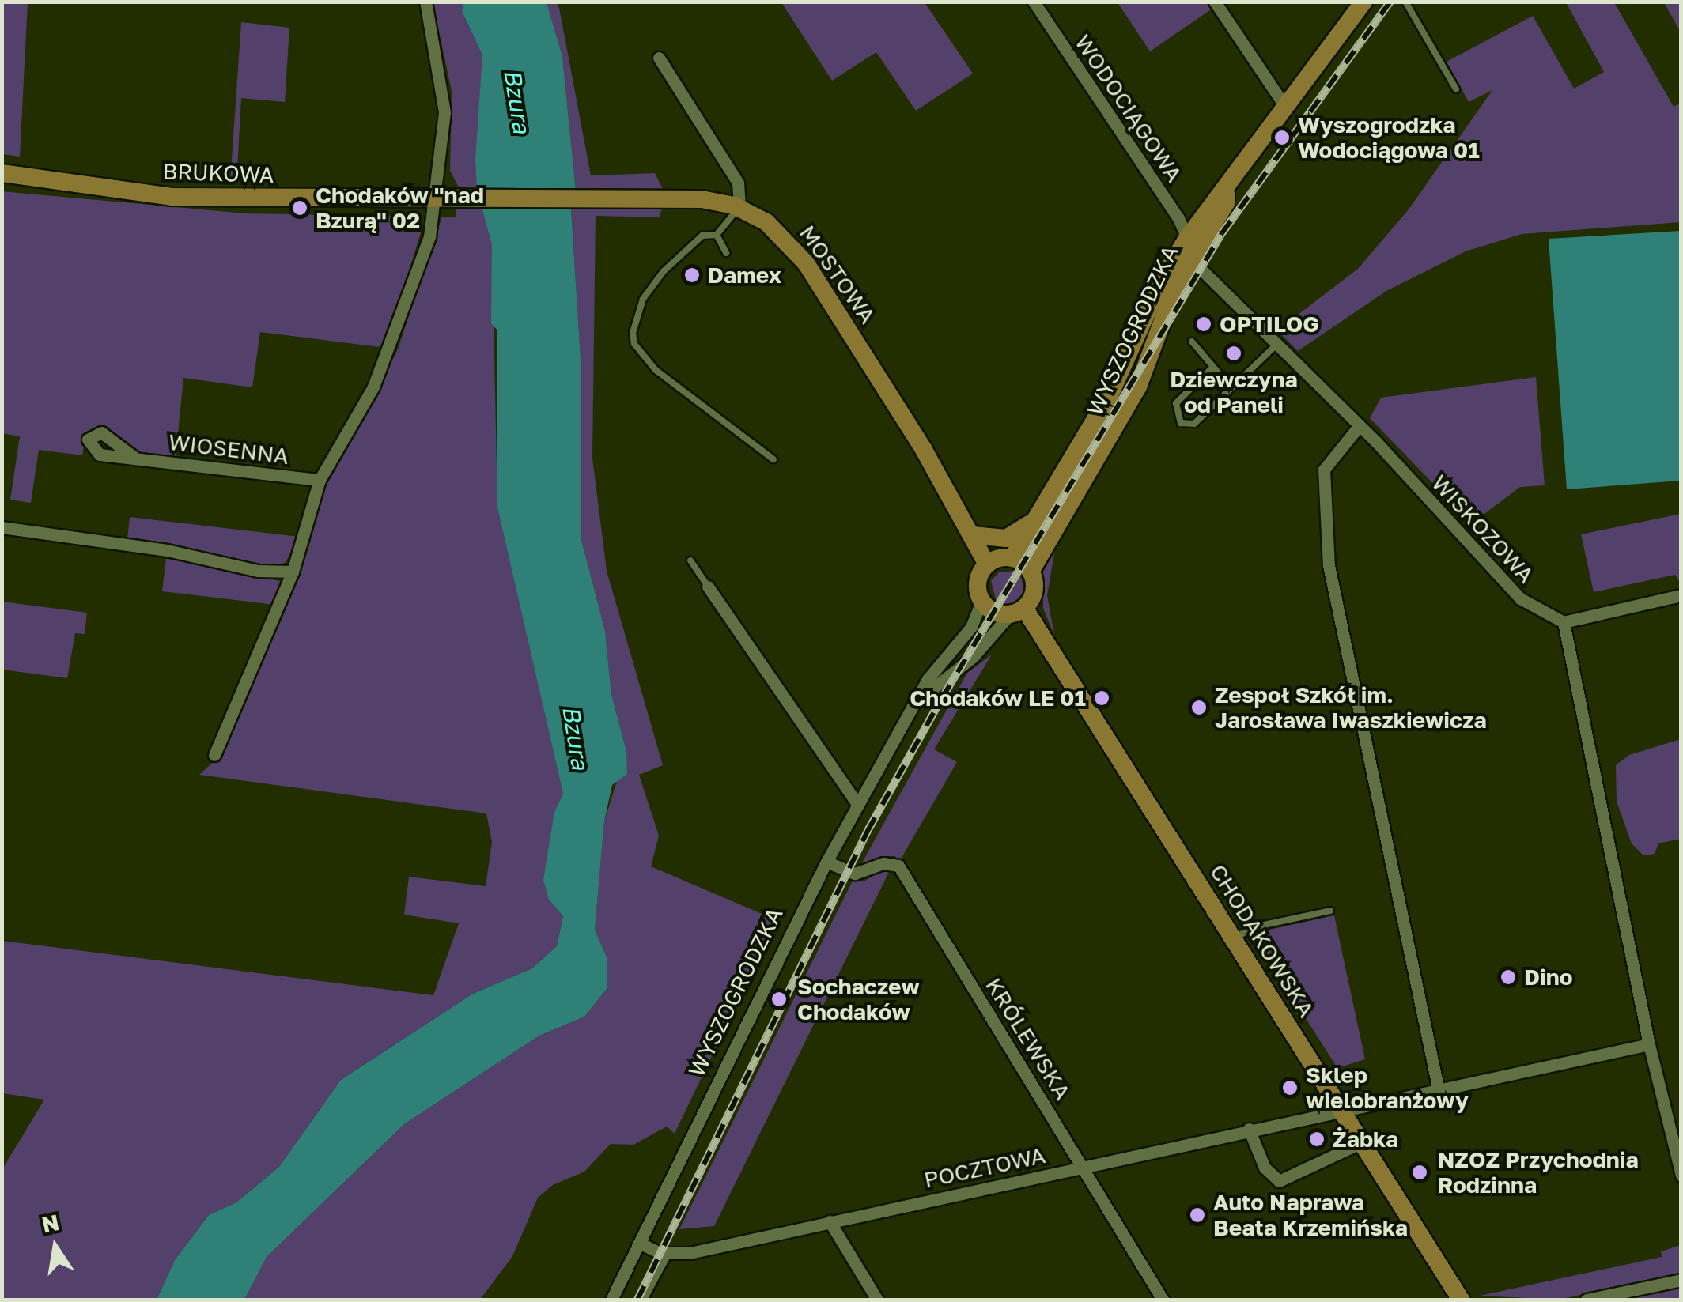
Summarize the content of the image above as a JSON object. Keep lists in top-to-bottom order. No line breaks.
{"streets":{"main road":["BRUKOWA","MOSTOWA","WYSZOGRODZKA","CHODAKOWSKA"],"street":["WODOCIĄGOWA","WIOSENNA","WISKOZOWA","KRÓLEWSKA","POCZTOWA"]},"crossings":[["WODOCIĄGOWA","WYSZOGRODZKA"],["WODOCIĄGOWA","WISKOZOWA"],["BRUKOWA","MOSTOWA"],["MOSTOWA","WYSZOGRODZKA"],["MOSTOWA","CHODAKOWSKA"],["WYSZOGRODZKA","WISKOZOWA"],["WYSZOGRODZKA","CHODAKOWSKA"],["WYSZOGRODZKA","KRÓLEWSKA"],["CHODAKOWSKA","POCZTOWA"],["KRÓLEWSKA","POCZTOWA"]],"water":["Bzura"],"places":["Wyszogrodzka Wodociągowa 01","Chodaków \"nad Bzurą\" 02","Damex","OPTILOG","Dziewczyna od Paneli","Chodaków LE 01","Zespoł Szkół im. Jarosława Iwaszkiewicza","Dino","Sochaczew Chodaków","Sklep wielobranżowy","Żabka","NZOZ Przychodnia Rodzinna","Auto Naprawa Beata Krzemińska"],"north":"top"}
